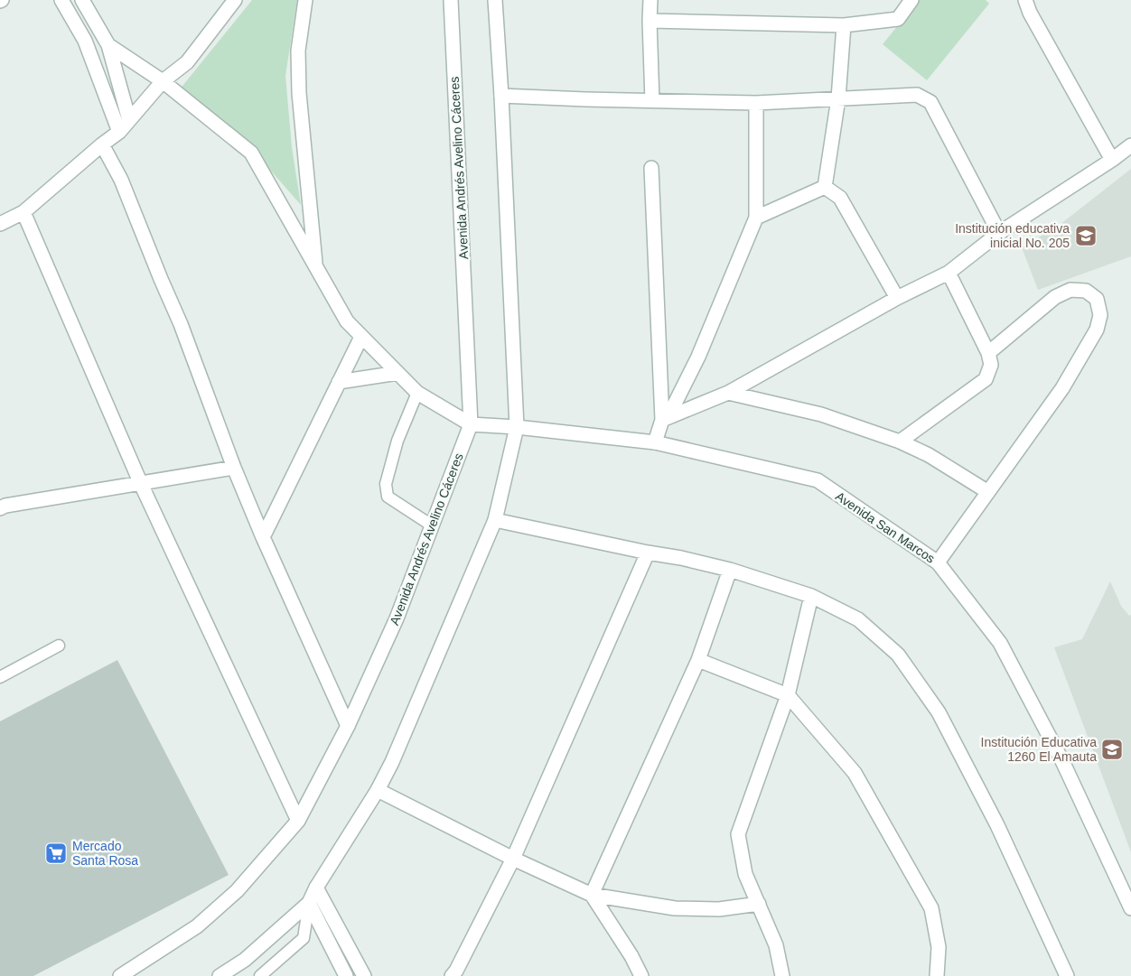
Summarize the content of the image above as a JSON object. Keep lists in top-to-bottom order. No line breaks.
{"streets":{"street":["Avenida Andrés Avelino Cáceres","Avenida San Marcos"]},"crossings":[["Avenida Andrés Avelino Cáceres","Avenida San Marcos"]],"places":{"school or university":["Institución educativa inicial No. 205","Institución Educativa 1260 El Amauta"],"supermarket":["Mercado Santa Rosa"]}}
